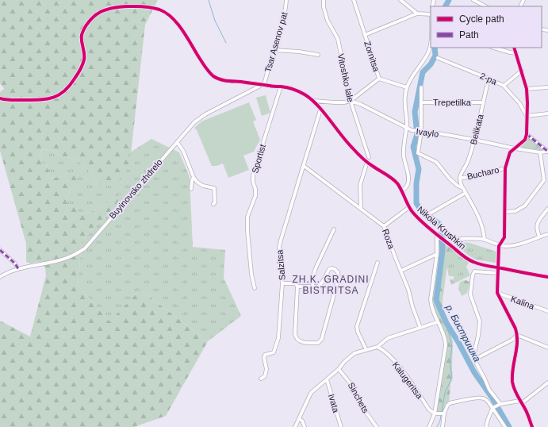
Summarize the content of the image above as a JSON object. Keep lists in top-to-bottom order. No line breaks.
{"streets":{"street":["Tsar Asenov pat","Zornitsa","Vitoshko lale","2-ра","Trepetilka","Belikata","Ivaylo","Sportist","Bucharo","Buyinovsko zhdrelo","Nikola Krushkin","Roza","Salzitsa","Kalina","Kalugeritsa","Sinchets","Ivata"]},"crossings":[["Tsar Asenov pat","Buyinovsko zhdrelo"],["Tsar Asenov pat","Nikola Krushkin"],["Zornitsa","Vitoshko lale"],["Zornitsa","Ivaylo"],["Vitoshko lale","Ivaylo"],["2-ра","Belikata"],["Trepetilka","Belikata"],["Belikata","Ivaylo"],["Belikata","Bucharo"],["Ivaylo","Nikola Krushkin"],["Sportist","Nikola Krushkin"],["Buyinovsko zhdrelo","Nikola Krushkin"],["Nikola Krushkin","Salzitsa"],["Roza","Salzitsa"]],"districts":["ZH.K. GRADINI BISTRITSA"],"water":["р. Бистришка"],"legend":["Cycle path","Path"]}
